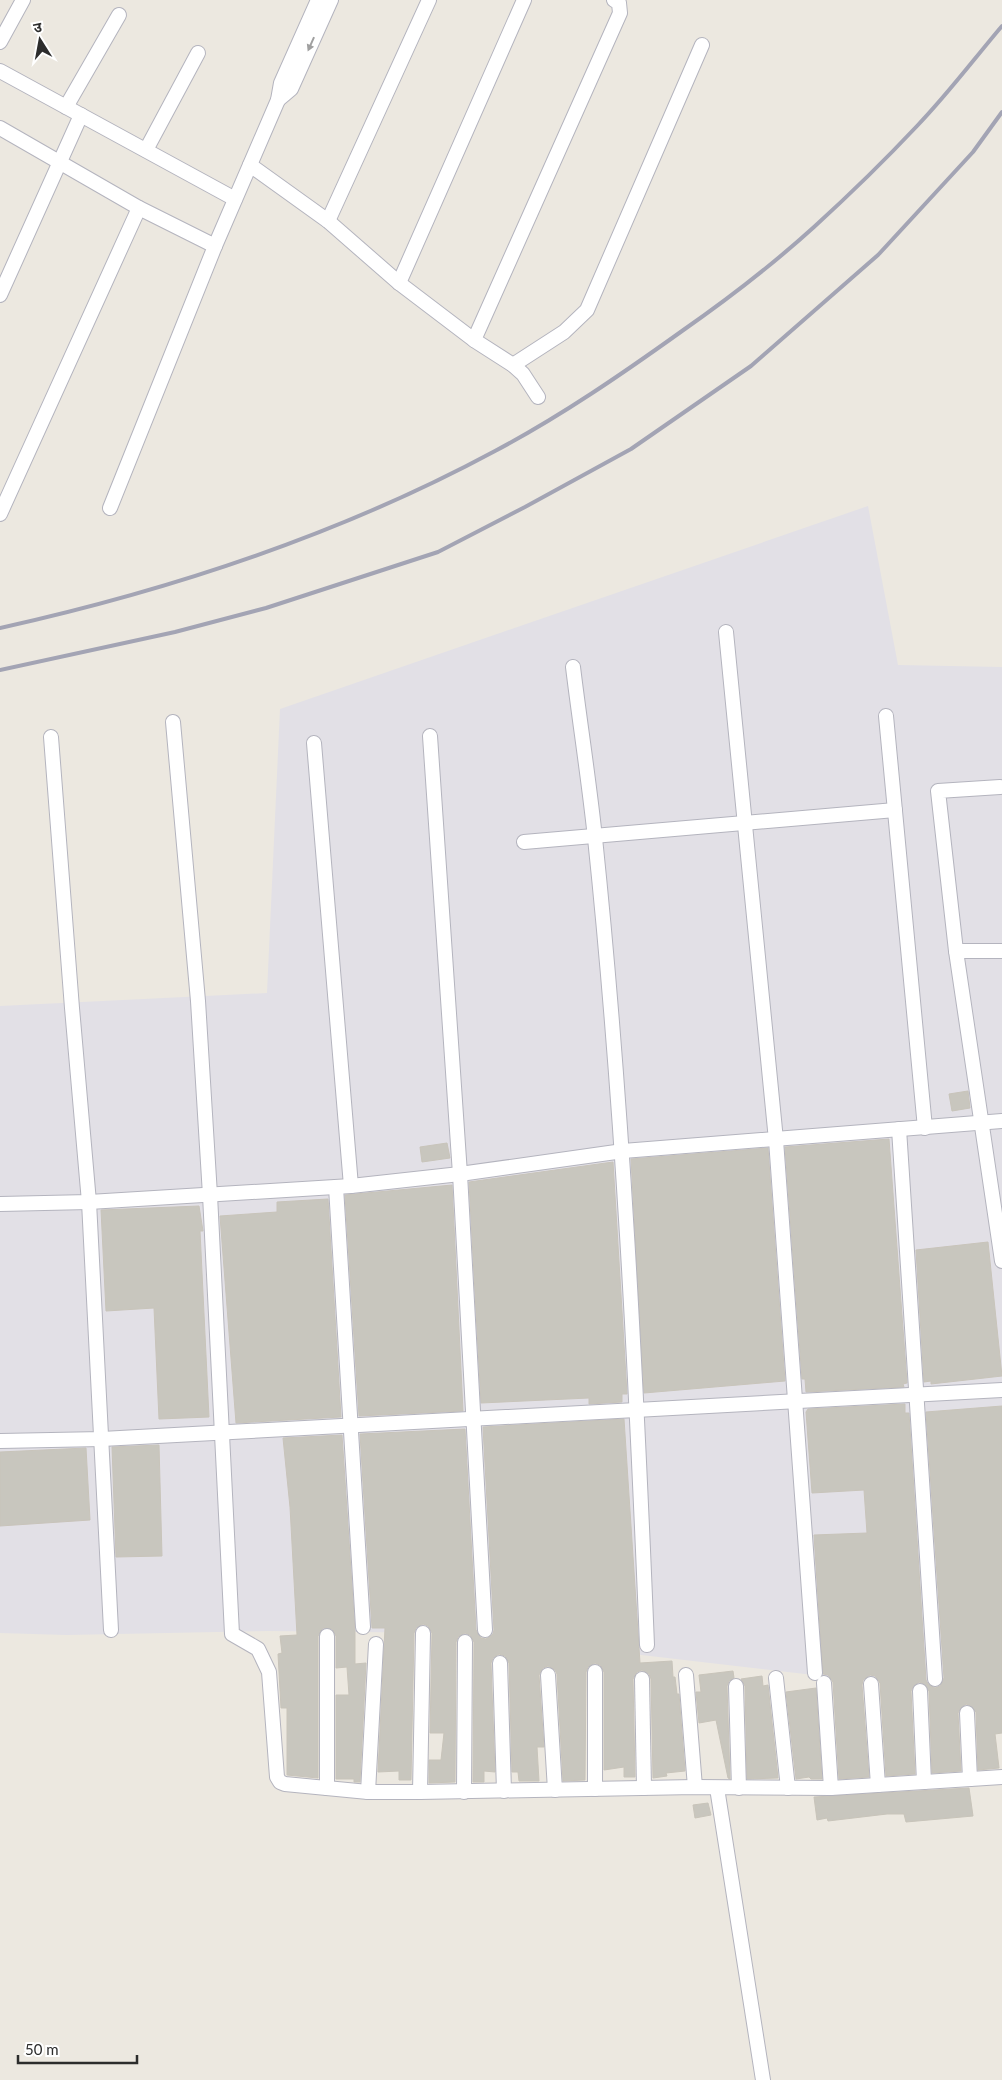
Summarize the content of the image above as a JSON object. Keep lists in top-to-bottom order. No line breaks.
{"scale_bar":"50 m","north":"top"}
